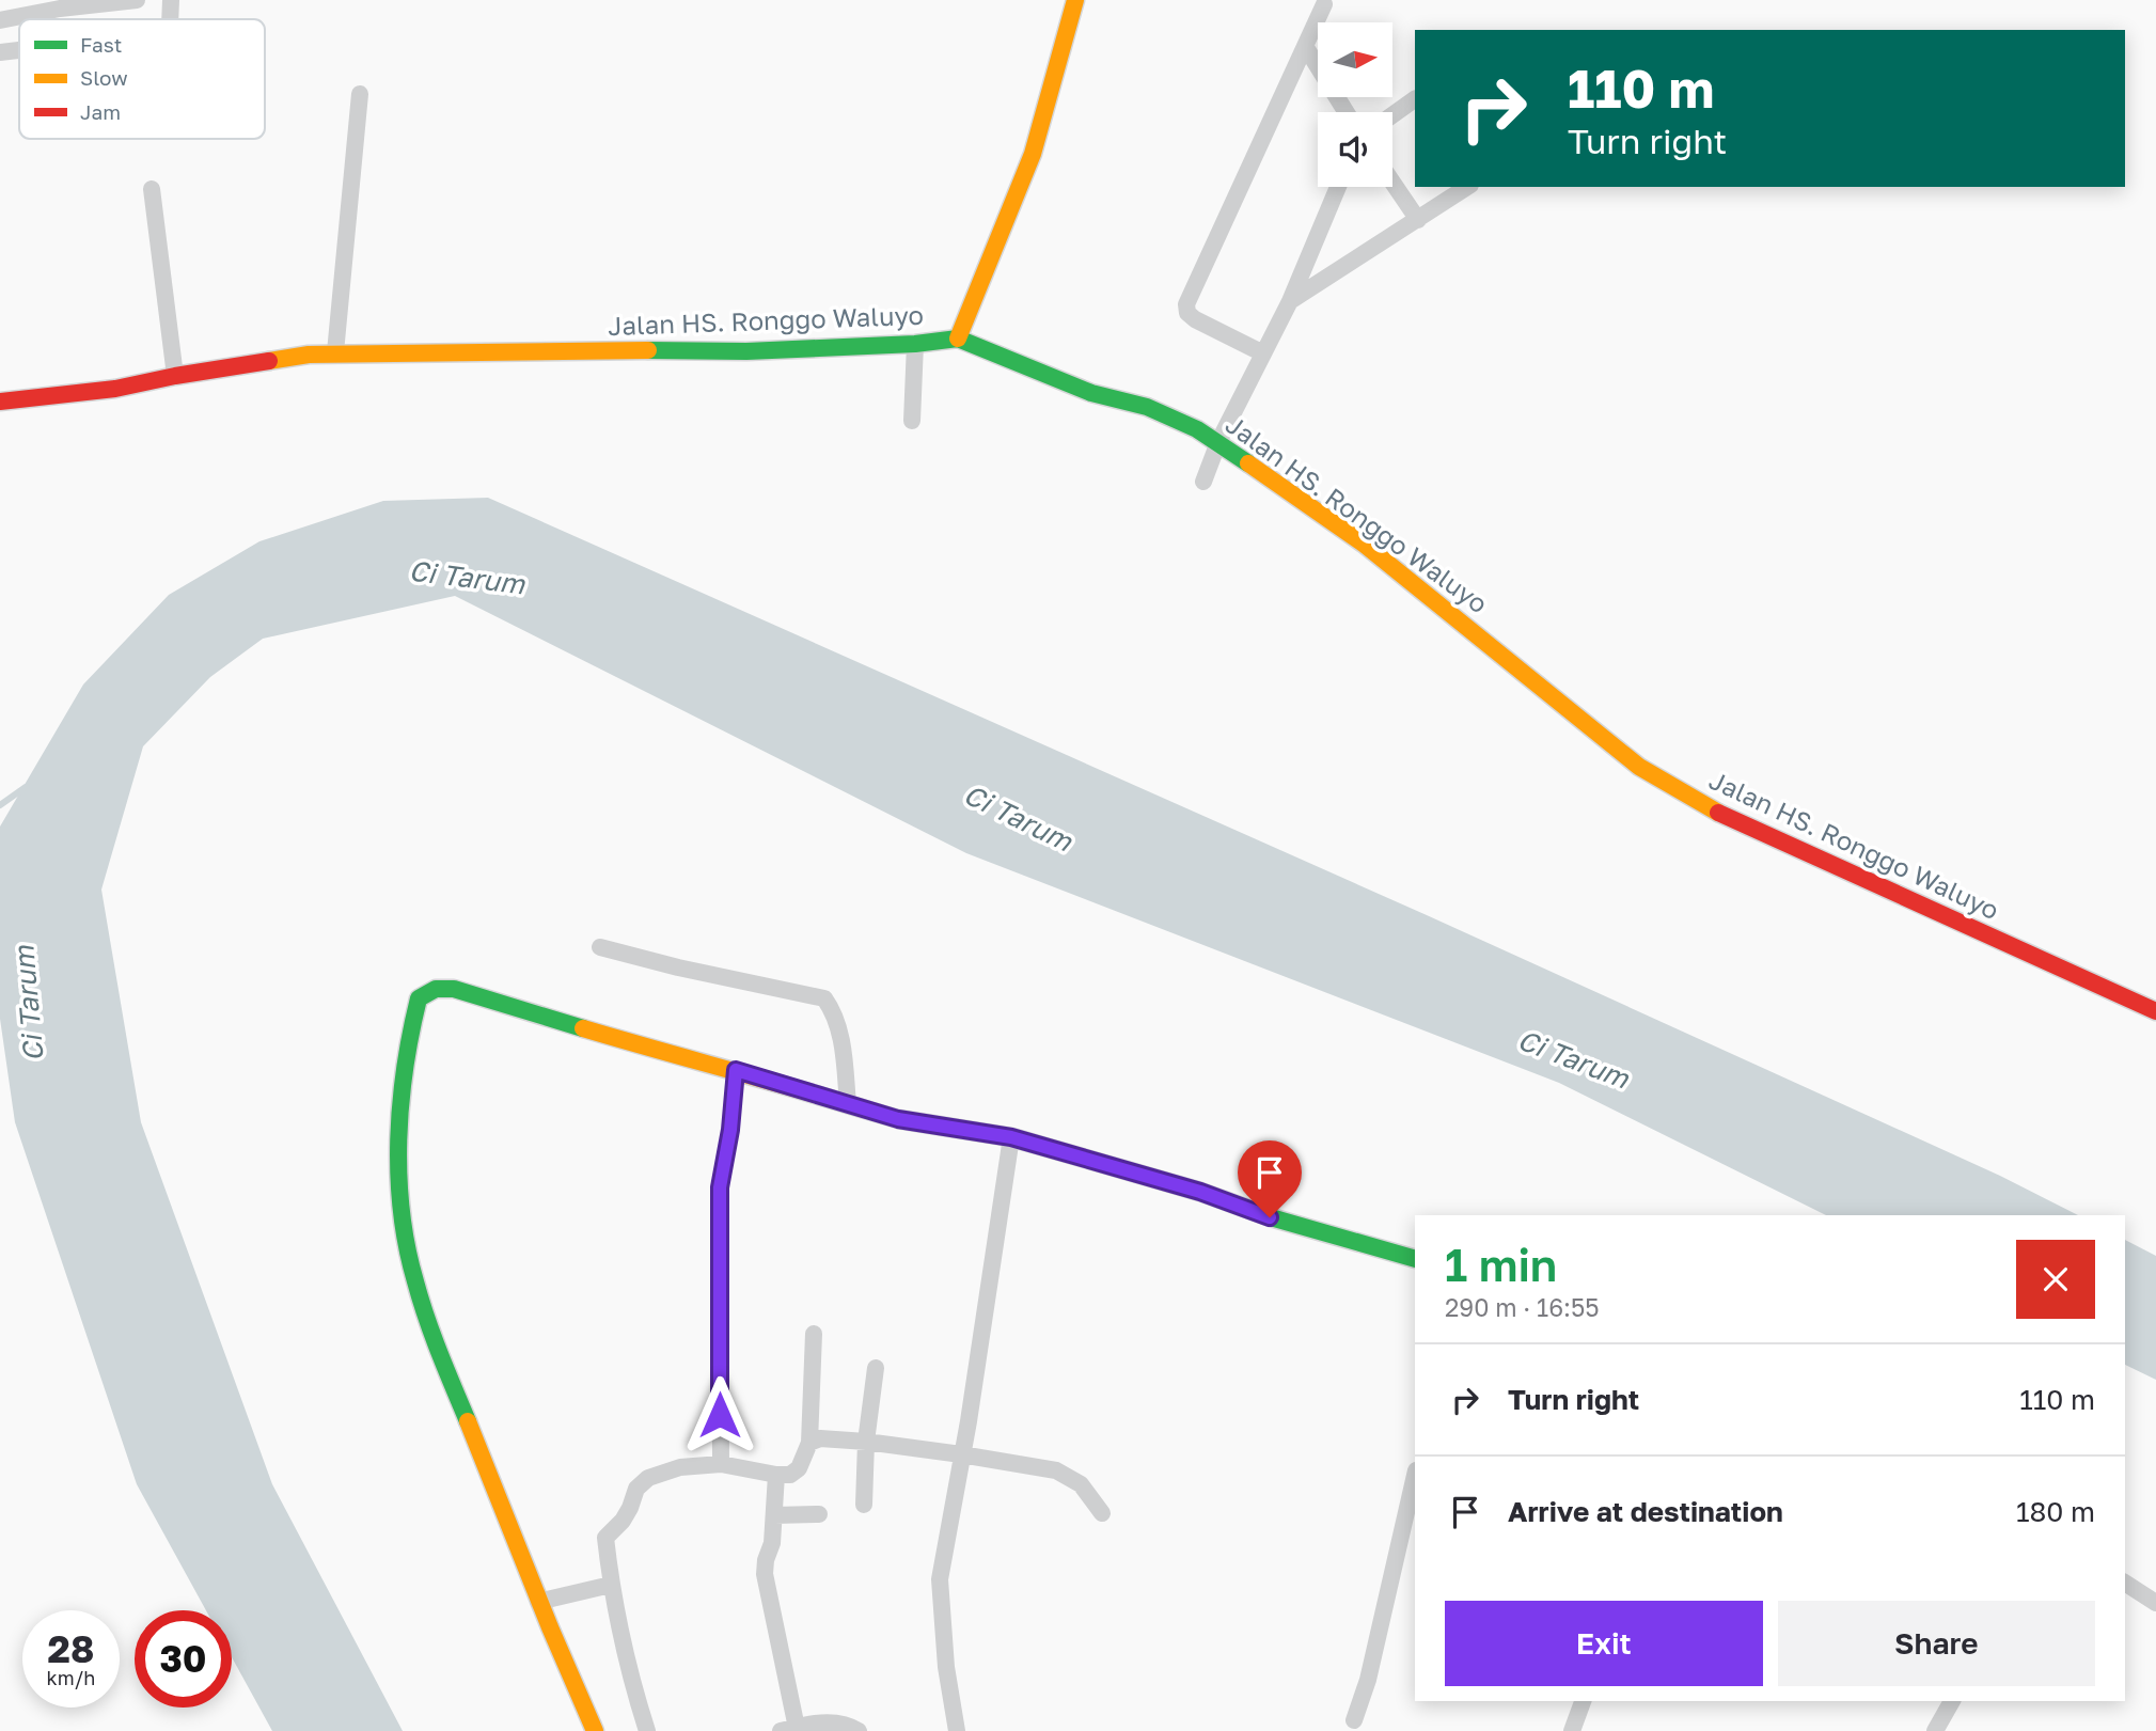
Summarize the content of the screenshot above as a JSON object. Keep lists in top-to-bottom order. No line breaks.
{"streets":{"street":["Jalan HS. Ronggo Waluyo"]},"water":["Ci Tarum"],"legend":["Fast","Slow","Jam"],"north":"right","page":{"turn":["110 m","Turn right"],"heading":["1 min","290 m · 16:55"],"list":[{"name":"Turn right","value":"110 m"},{"name":"Arrive at destination","value":"180 m"}],"buttons":["Exit","Share"],"speed":"28 km/h","limit":"30"}}
